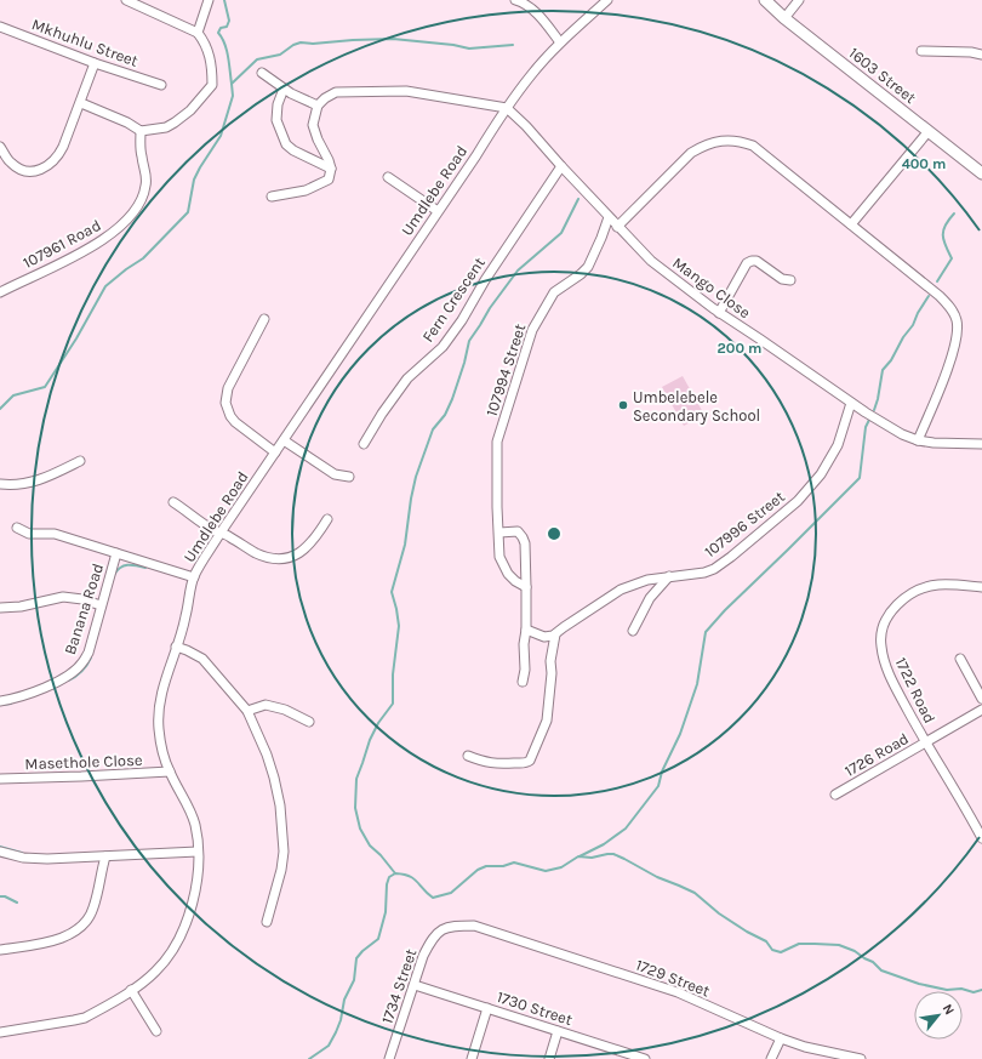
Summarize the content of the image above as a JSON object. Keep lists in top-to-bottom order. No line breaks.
{"streets":{"street":["Mkhuhlu Street","1603 Street","Umdlebe Road","107961 Road","Mango Close","Fern Crescent","107994 Street","107996 Street","Banana Road","1722 Road","1726 Road","Masethole Close","1729 Street","1734 Street","1730 Street"]},"crossings":[["Umdlebe Road","Mango Close"],["Umdlebe Road","Banana Road"],["Umdlebe Road","Masethole Close"],["Mango Close","Fern Crescent"],["Mango Close","107994 Street"],["Mango Close","107996 Street"],["1722 Road","1726 Road"],["1729 Street","1734 Street"],["1734 Street","1730 Street"]],"places":["Umbelebele Secondary School"],"north":"top right","rings":["400 m","200 m"]}
